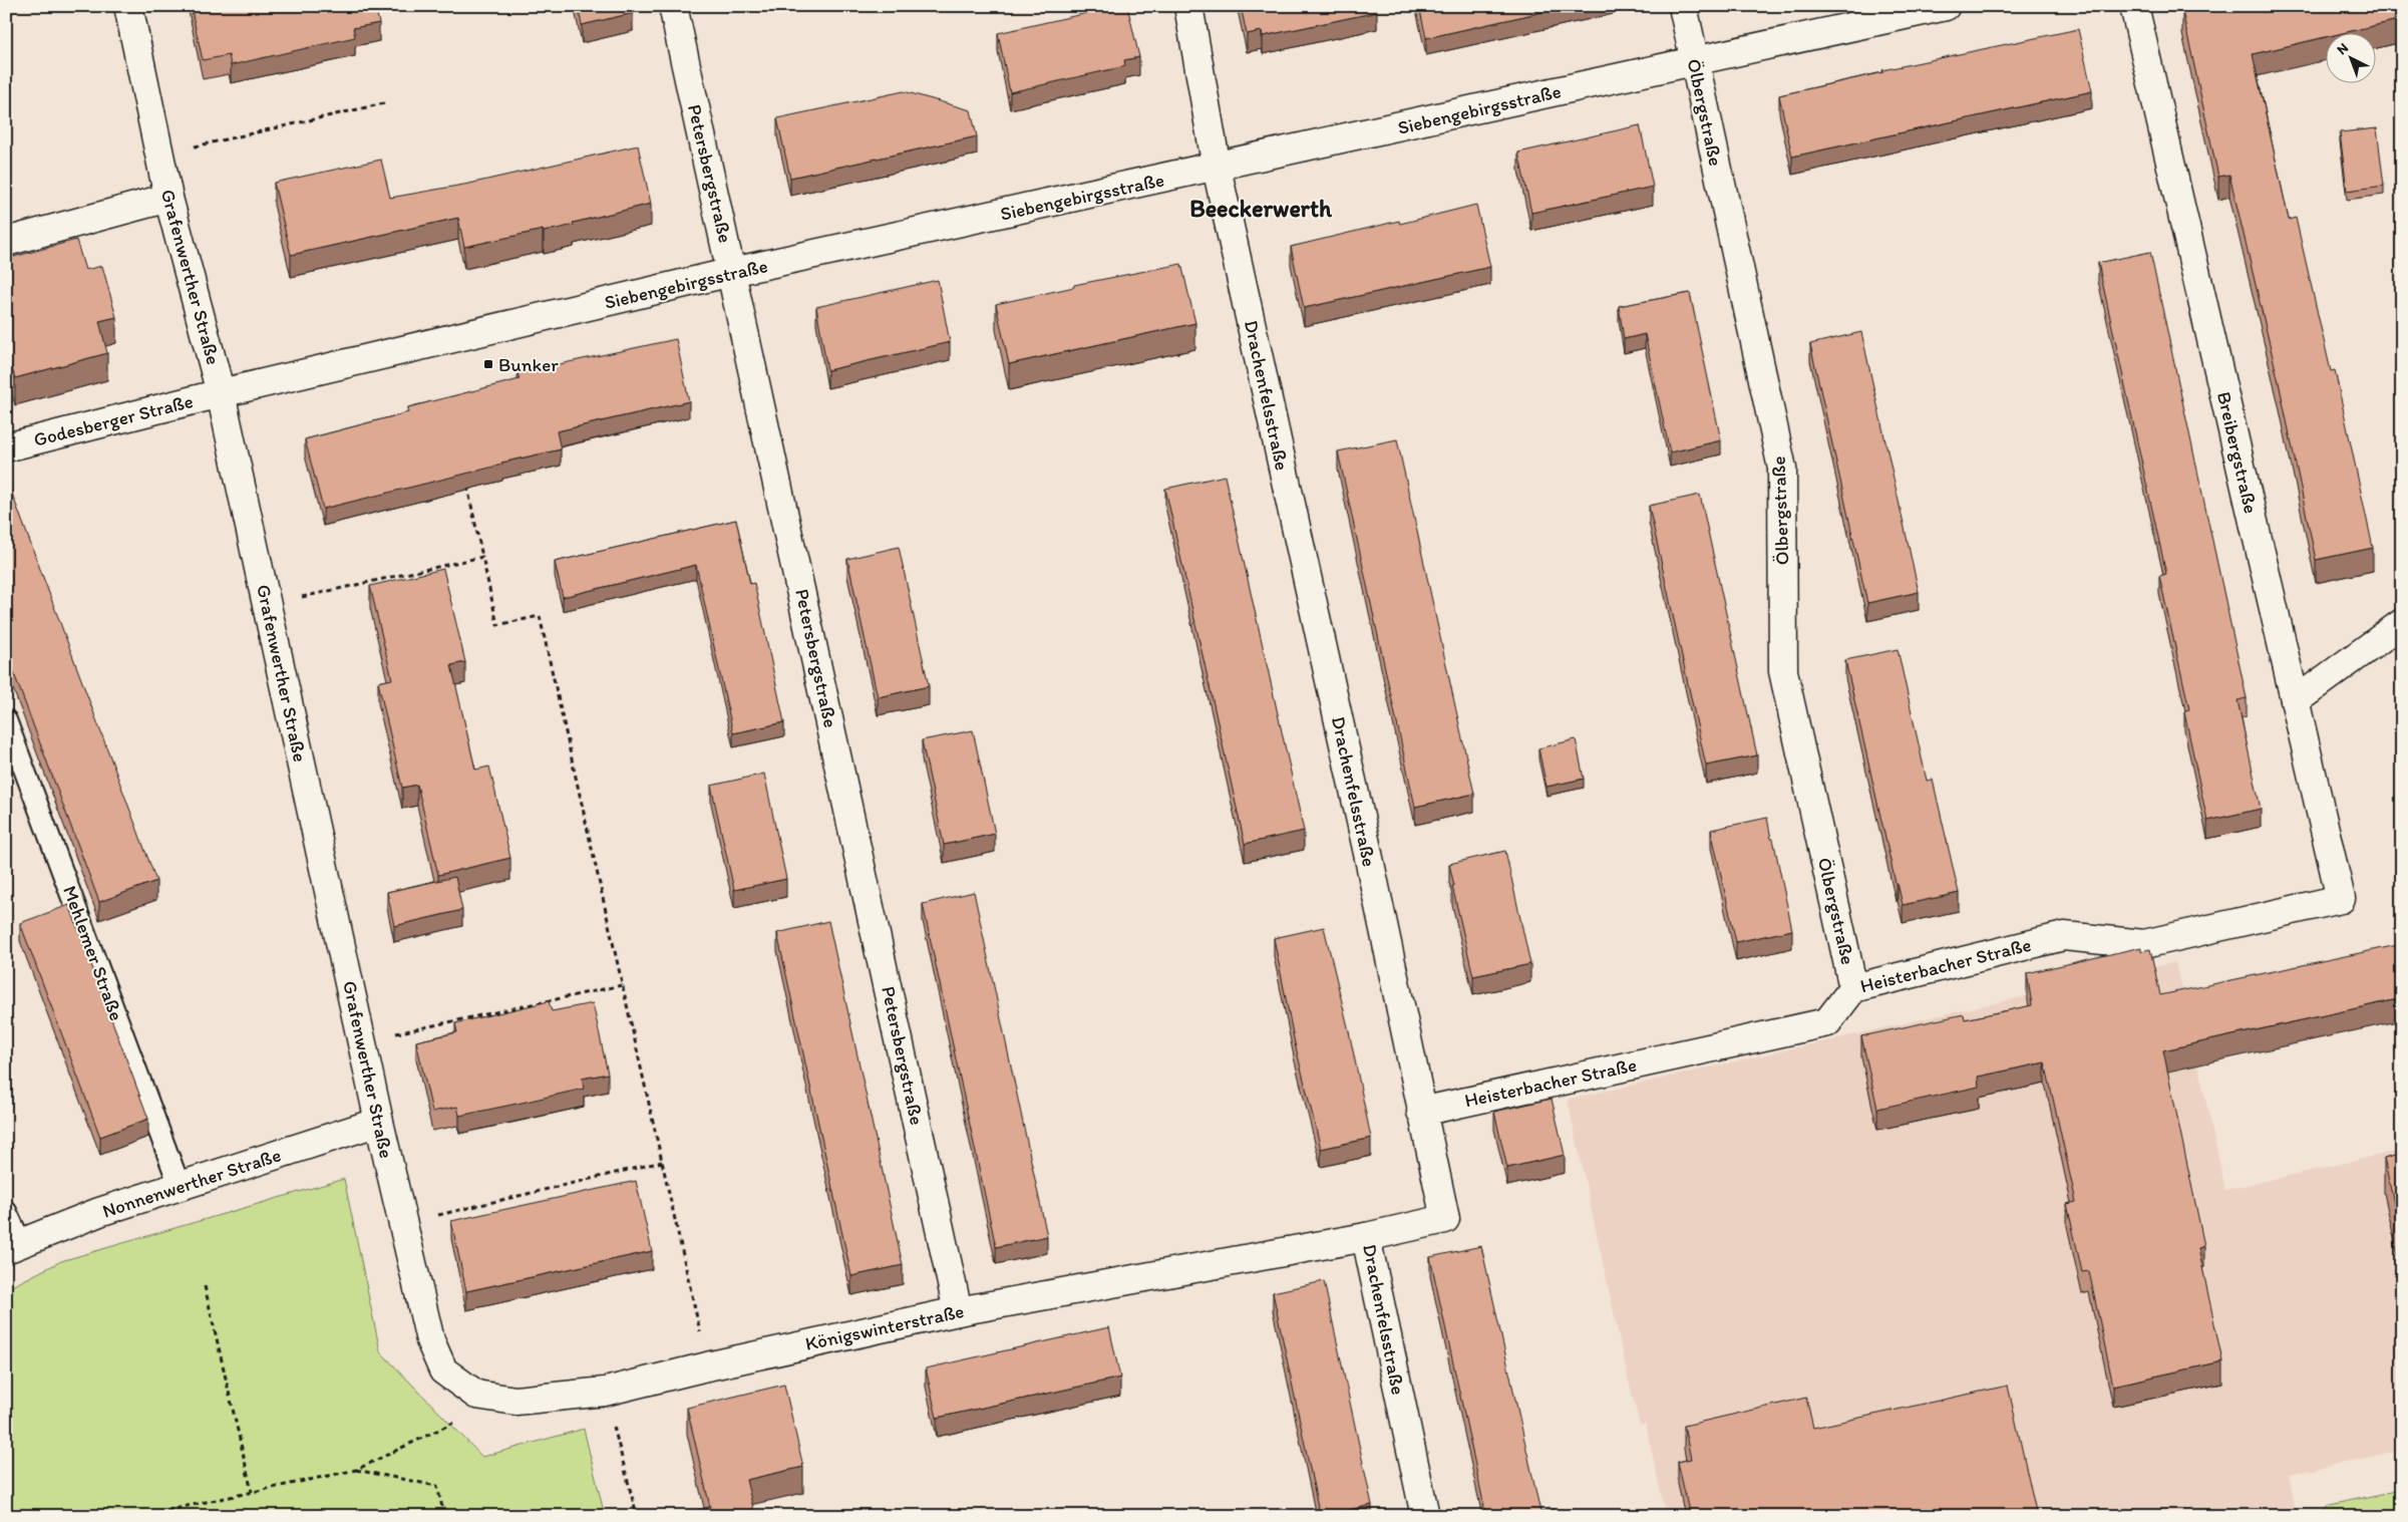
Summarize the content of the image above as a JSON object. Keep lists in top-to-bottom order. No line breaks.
{"streets":{"street":["Siebengebirgsstraße","Ölbergstraße","Petersbergstraße","Grafenwerther Straße","Drachenfelsstraße","Godesberger Straße","Breibergstraße","Heisterbacher Straße","Nonnenwerther Straße","Königswinterstraße"],"lane":["Mehlemer Straße"]},"crossings":[["Siebengebirgsstraße","Ölbergstraße"],["Siebengebirgsstraße","Petersbergstraße"],["Siebengebirgsstraße","Grafenwerther Straße"],["Siebengebirgsstraße","Drachenfelsstraße"],["Siebengebirgsstraße","Godesberger Straße"],["Ölbergstraße","Heisterbacher Straße"],["Petersbergstraße","Königswinterstraße"],["Grafenwerther Straße","Godesberger Straße"],["Grafenwerther Straße","Nonnenwerther Straße"],["Grafenwerther Straße","Königswinterstraße"],["Drachenfelsstraße","Heisterbacher Straße"],["Drachenfelsstraße","Königswinterstraße"],["Breibergstraße","Heisterbacher Straße"],["Mehlemer Straße","Nonnenwerther Straße"]],"districts":["Beeckerwerth"],"places":{"transit":["Bunker"]},"north":"top left"}
